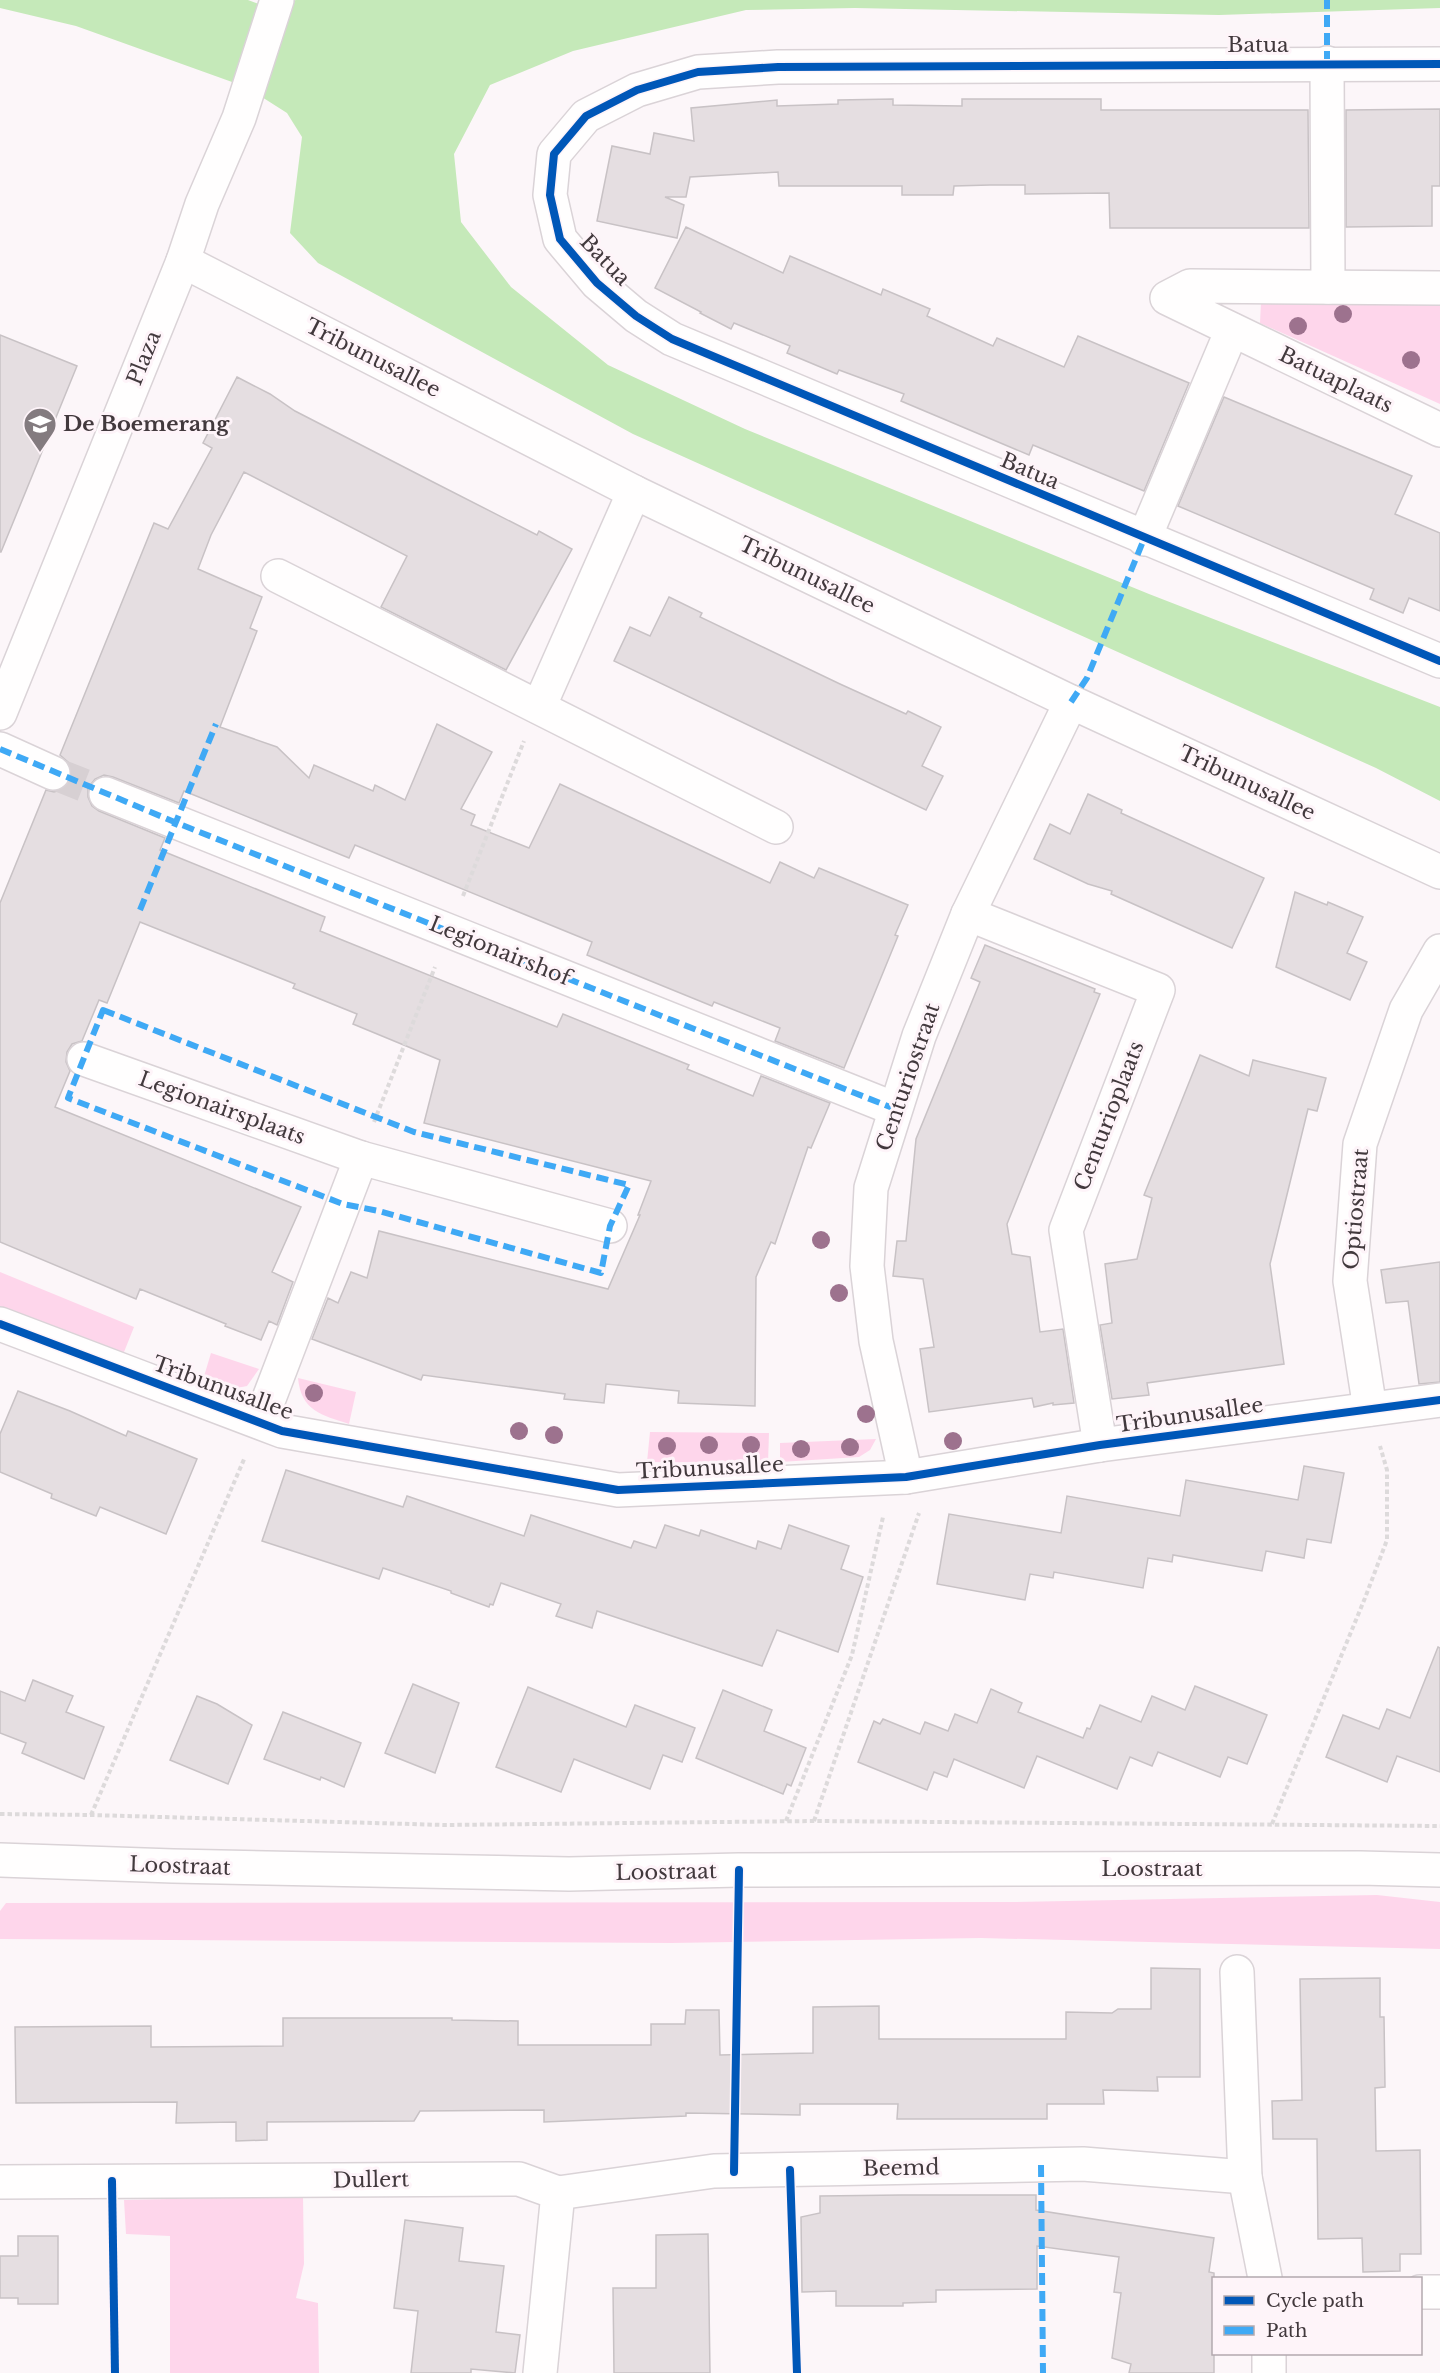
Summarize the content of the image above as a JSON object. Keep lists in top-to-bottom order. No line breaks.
{"streets":{"street":["Batua","Plaza","Tribunusallee","Batuaplaats","Legionairshof","Centuriostraat","Legionairsplaats","Centurioplaats","Optiostraat","Loostraat","Beemd","Dullert"]},"crossings":[["Plaza","Tribunusallee"],["Tribunusallee","Centuriostraat"],["Tribunusallee","Centurioplaats"],["Tribunusallee","Optiostraat"],["Legionairshof","Centuriostraat"],["Centuriostraat","Centurioplaats"],["Beemd","Dullert"]],"places":{"school or university":["De Boemerang"]},"legend":["Cycle path","Path"]}
